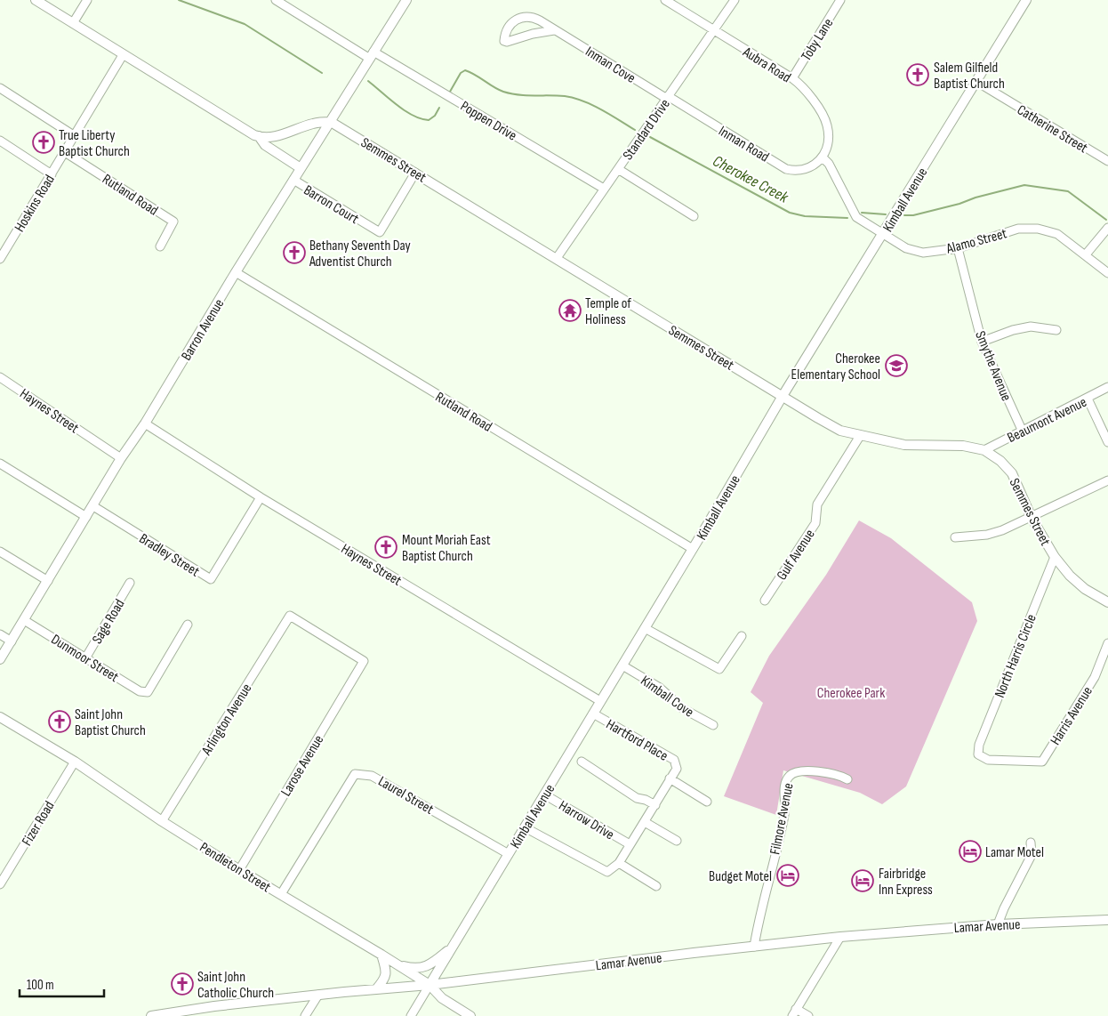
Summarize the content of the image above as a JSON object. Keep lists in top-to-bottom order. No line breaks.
{"streets":{"main road":["Semmes Street","Kimball Avenue","Barron Avenue","Pendleton Street","Lamar Avenue"],"street":["Toby Lane","Inman Cove","Aubra Road","Poppen Drive","Catherine Street","Standard Drive","Inman Road","Rutland Road","Hoskins Road","Barron Court","Alamo Street","Smythe Avenue","Haynes Street","Beaumont Avenue","Bradley Street","Gulf Avenue","Sage Road","North Harris Circle","Dunmoor Street","Kimball Cove","Harris Avenue","Arlington Avenue","Hartford Place","Larose Avenue","Laurel Street","Filmore Avenue","Harrow Drive","Fizer Road"]},"crossings":[["Toby Lane","Aubra Road"],["Inman Cove","Standard Drive"],["Inman Cove","Inman Road"],["Aubra Road","Standard Drive"],["Aubra Road","Inman Road"],["Aubra Road","Alamo Street"],["Poppen Drive","Standard Drive"],["Poppen Drive","Barron Avenue"],["Catherine Street","Kimball Avenue"],["Standard Drive","Inman Road"],["Standard Drive","Semmes Street"],["Inman Road","Alamo Street"],["Semmes Street","Kimball Avenue"],["Semmes Street","Barron Court"],["Semmes Street","Barron Avenue"],["Semmes Street","Beaumont Avenue"],["Semmes Street","Gulf Avenue"],["Semmes Street","North Harris Circle"],["Rutland Road","Kimball Avenue"],["Rutland Road","Hoskins Road"],["Rutland Road","Barron Avenue"],["Kimball Avenue","Alamo Street"],["Kimball Avenue","Haynes Street"],["Kimball Avenue","Kimball Cove"],["Kimball Avenue","Hartford Place"],["Kimball Avenue","Laurel Street"],["Kimball Avenue","Harrow Drive"],["Kimball Avenue","Pendleton Street"],["Kimball Avenue","Lamar Avenue"],["Barron Court","Barron Avenue"],["Alamo Street","Smythe Avenue"],["Barron Avenue","Haynes Street"],["Barron Avenue","Bradley Street"],["Barron Avenue","Dunmoor Street"],["Smythe Avenue","Beaumont Avenue"],["Haynes Street","Bradley Street"],["Sage Road","Dunmoor Street"],["North Harris Circle","Harris Avenue"],["Arlington Avenue","Larose Avenue"],["Arlington Avenue","Pendleton Street"],["Larose Avenue","Pendleton Street"],["Laurel Street","Pendleton Street"],["Filmore Avenue","Lamar Avenue"],["Fizer Road","Pendleton Street"],["Pendleton Street","Lamar Avenue"]],"water":["Cherokee Creek"],"parks":["Cherokee Park"],"places":{"church":["Salem Gilfield Baptist Church","True Liberty Baptist Church","Bethany Seventh Day Adventist Church","Mount Moriah East Baptist Church","Saint John Baptist Church","Saint John Catholic Church"],"temple":["Temple of Holiness"],"school or university":["Cherokee Elementary School"],"hotel":["Lamar Motel","Budget Motel","Fairbridge Inn Express"]},"scale_bar":"100 m"}
